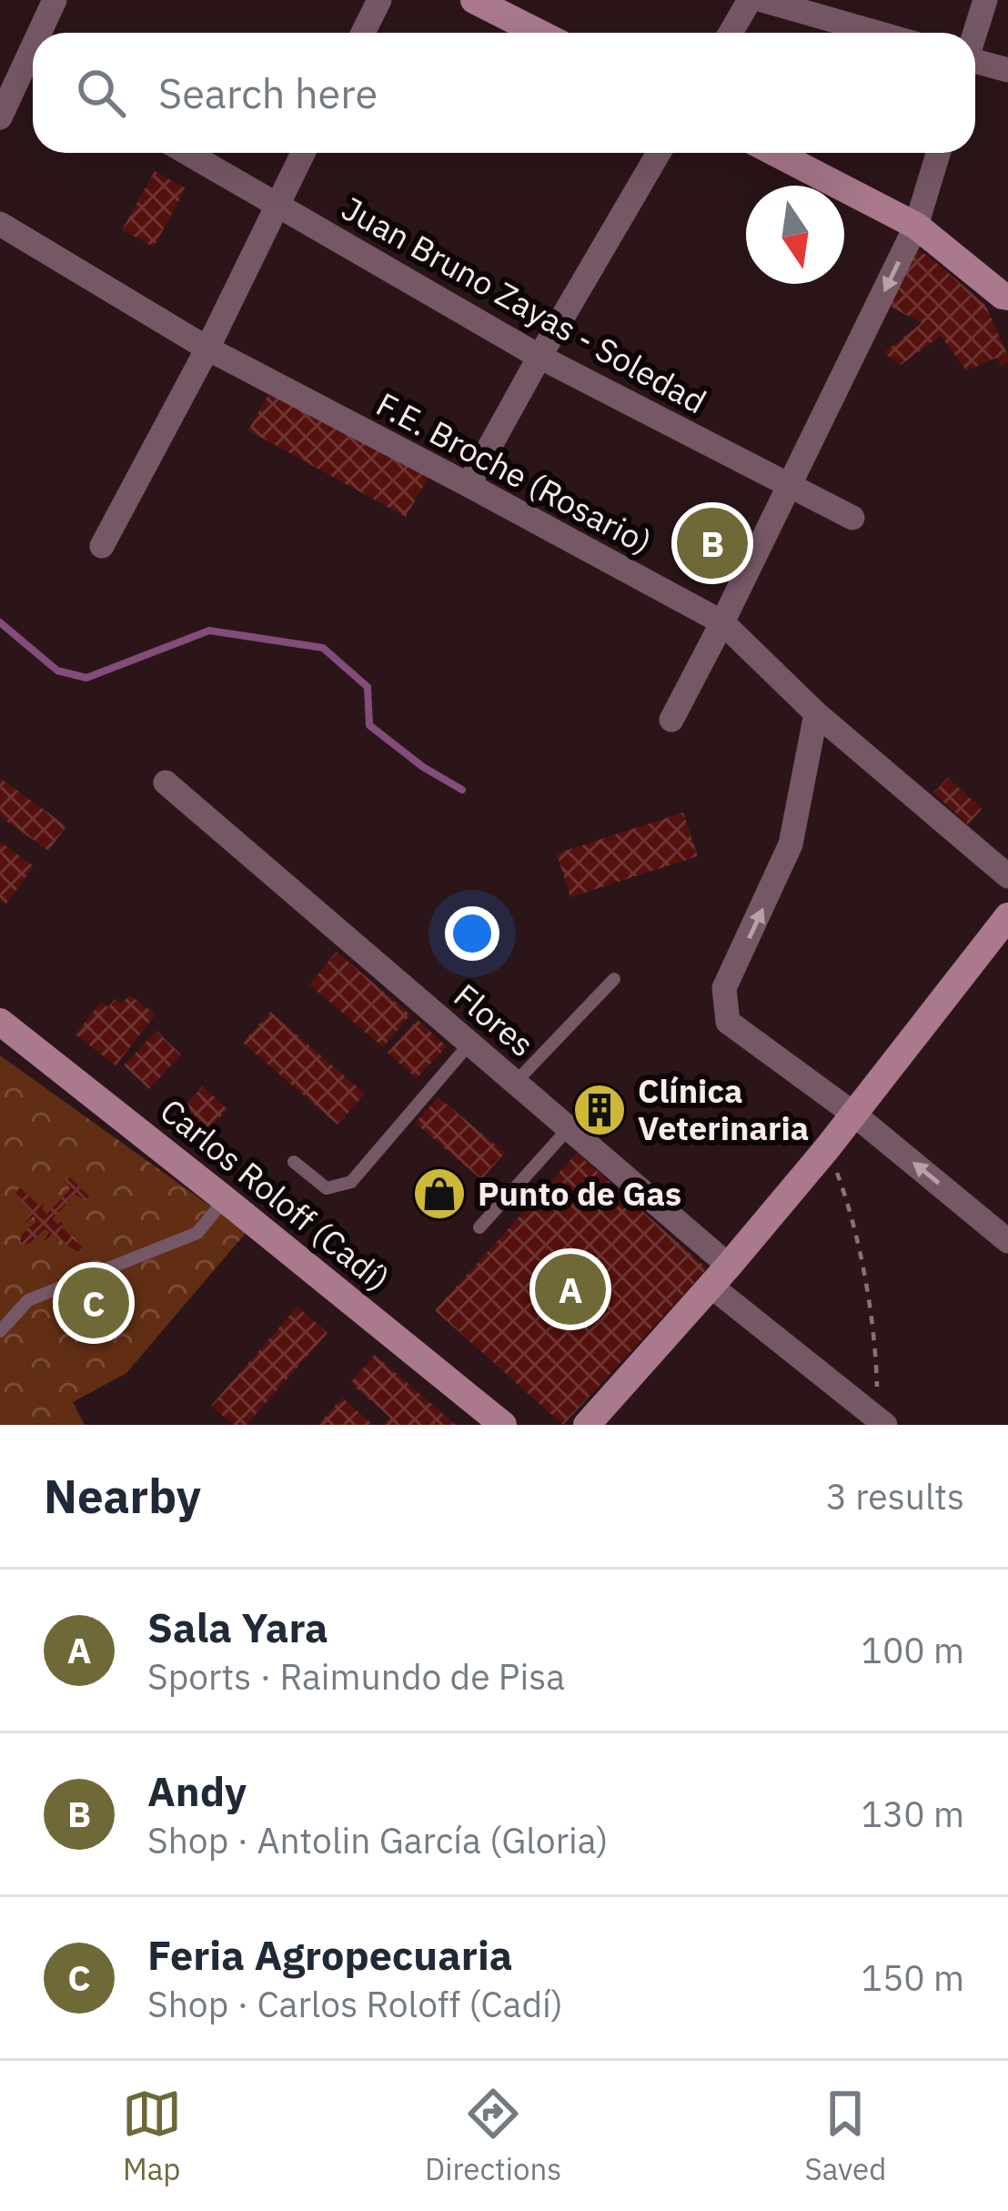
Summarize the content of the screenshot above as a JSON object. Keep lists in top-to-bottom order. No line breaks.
{"streets":{"street":["Juan Bruno Zayas - Soledad","F.E. Broche (Rosario)","Flores","Carlos Roloff (Cadí)"]},"places":{"building":["Clínica Veterinaria"],"shop":["Punto de Gas"]},"north":"bottom","page":{"search":"Search here","pins":["B","A","C"],"heading":["Nearby","3 results"],"list":[{"mark":"A","name":"Sala Yara","note":"Sports · Raimundo de Pisa","value":"100 m"},{"mark":"B","name":"Andy","note":"Shop · Antolin García (Gloria)","value":"130 m"},{"mark":"C","name":"Feria Agropecuaria","note":"Shop · Carlos Roloff (Cadí)","value":"150 m"}],"nav":["Map","Directions","Saved"]}}
